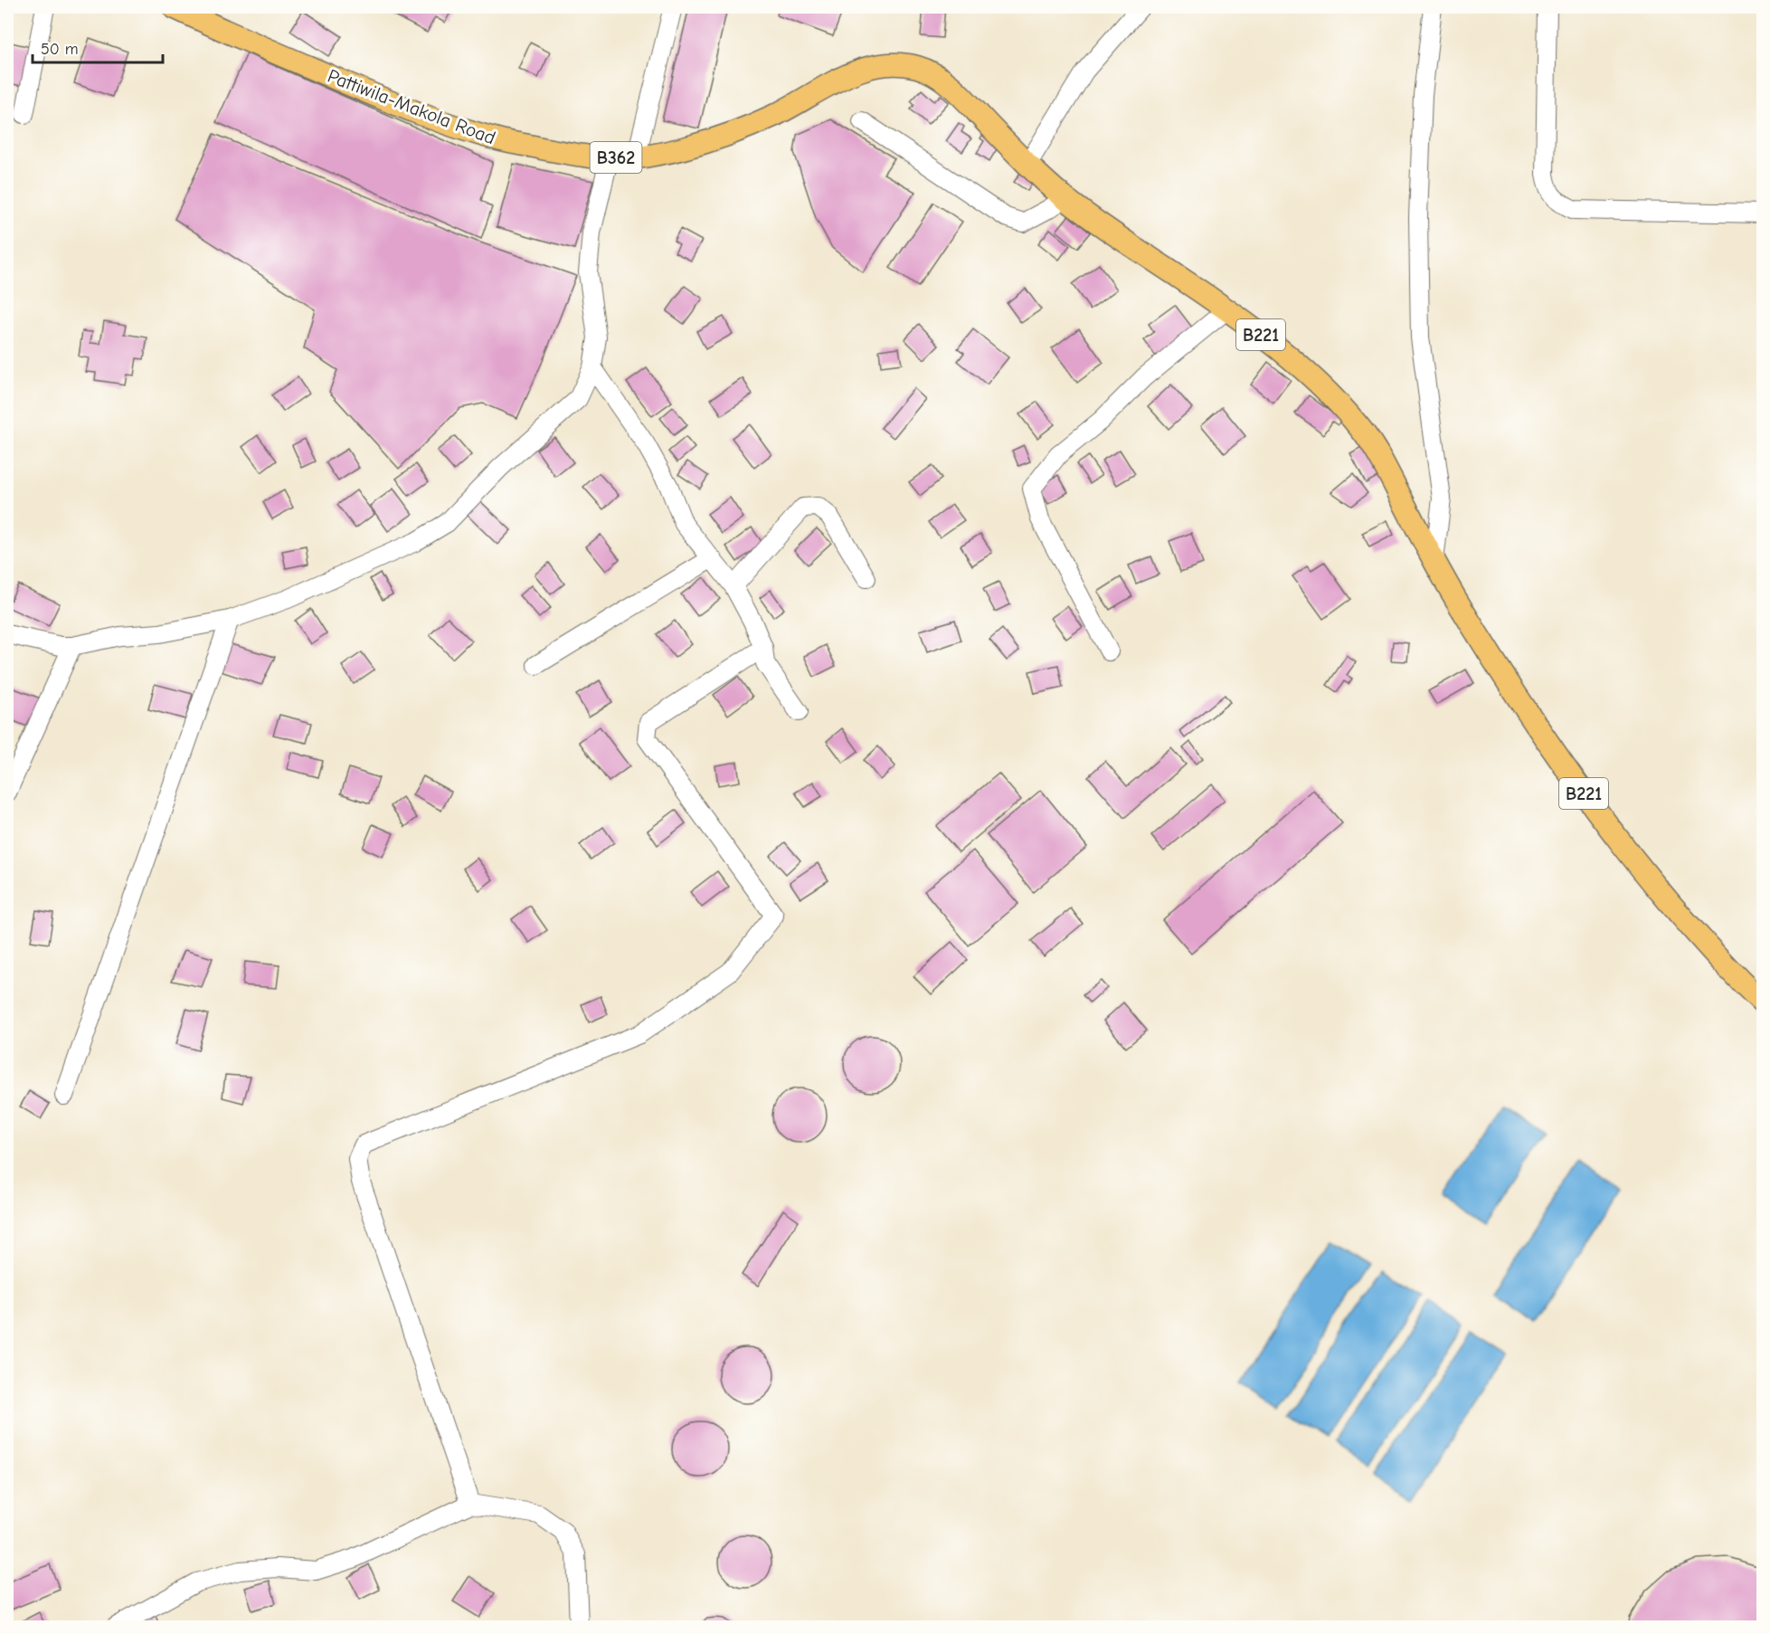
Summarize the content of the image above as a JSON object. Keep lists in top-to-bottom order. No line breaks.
{"streets":{"main road":["Pattiwila-Makola Road","B362","B221"]},"crossings":[["Pattiwila-Makola Road","B221"]],"scale_bar":"50 m"}
